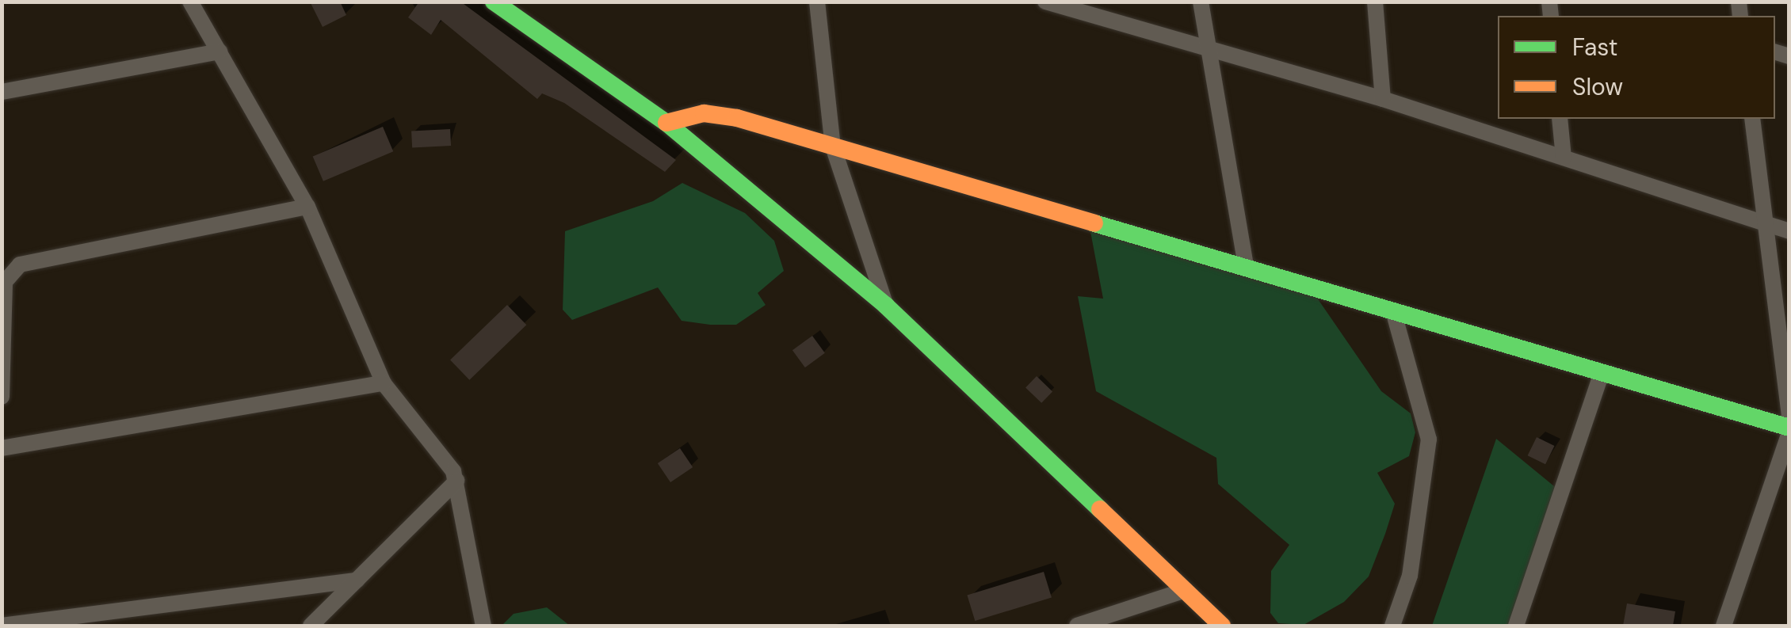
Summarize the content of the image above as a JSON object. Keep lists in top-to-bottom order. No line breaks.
{"legend":["Fast","Slow"]}
